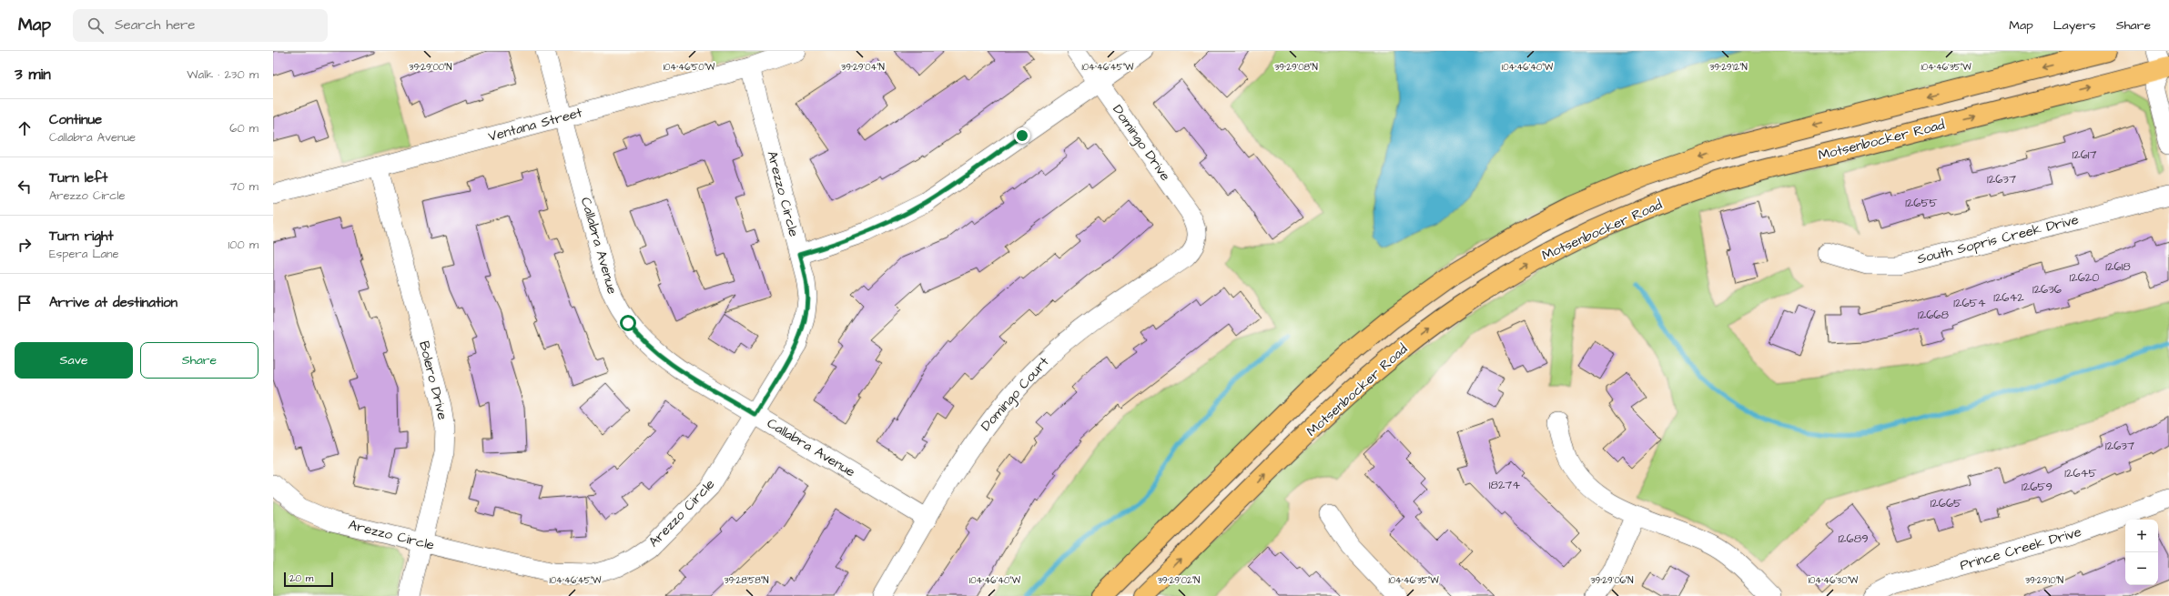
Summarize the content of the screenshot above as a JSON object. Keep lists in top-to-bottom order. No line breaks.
{"streets":{"main road":["Motsenbocker Road"],"street":["Ventana Street","Domingo Drive","Arezzo Circle","South Sopris Creek Drive","Callabra Avenue","Bolero Drive","Domingo Court","Prince Creek Drive"]},"crossings":[["Ventana Street","Arezzo Circle"],["Ventana Street","Callabra Avenue"],["Ventana Street","Bolero Drive"],["Domingo Drive","Domingo Court"],["Arezzo Circle","Callabra Avenue"],["Arezzo Circle","Bolero Drive"],["Callabra Avenue","Domingo Court"]],"house_numbers":["12617","12637","12655","12618","12620","12636","12642","12654","12668","12637","12645","18274","12659","12665","12689"],"scale_bar":"20 m","page":{"header":"Map","search":"Search here","nav":["Map","Layers","Share"],"heading":["3 min","Walk · 230 m"],"list":[["Continue","Callabra Avenue","60 m"],["Turn left","Arezzo Circle","70 m"],["Turn right","Espera Lane","100 m"],"Arrive at destination"],"buttons":["Save","Share"],"map_buttons":["+","−"],"scale":"20 m"},"coordinates":["39°29'00\"N","104°46'50\"W","39°29'04\"N","104°46'45\"W","39°29'08\"N","104°46'40\"W","39°29'12\"N","104°46'35\"W","104°46'30\"W","39°28'58\"N","39°29'02\"N","39°29'06\"N","39°29'10\"N"]}
